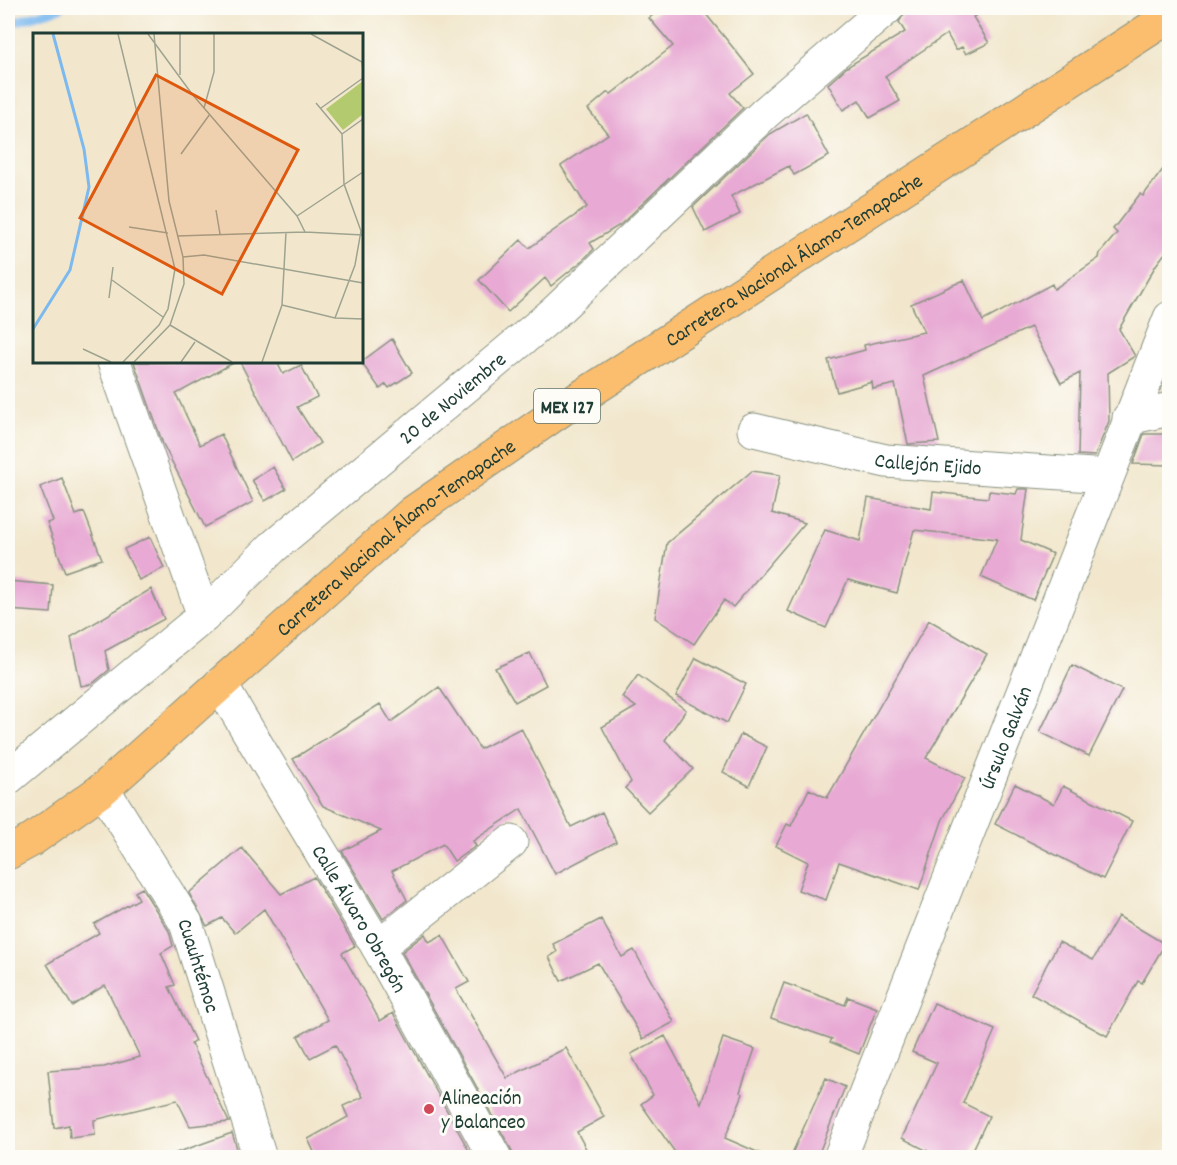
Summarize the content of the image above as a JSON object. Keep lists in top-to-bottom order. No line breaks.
{"streets":{"main road":["Carretera Nacional Álamo-Temapache","MEX 127"],"street":["20 de Noviembre","Callejón Ejido","Úrsulo Galván","Calle Álvaro Obregón","Cuauhtémoc"]},"crossings":[["Carretera Nacional Álamo-Temapache","Calle Álvaro Obregón"],["Carretera Nacional Álamo-Temapache","Cuauhtémoc"],["Callejón Ejido","Úrsulo Galván"]],"places":["Alineación y Balanceo"]}
